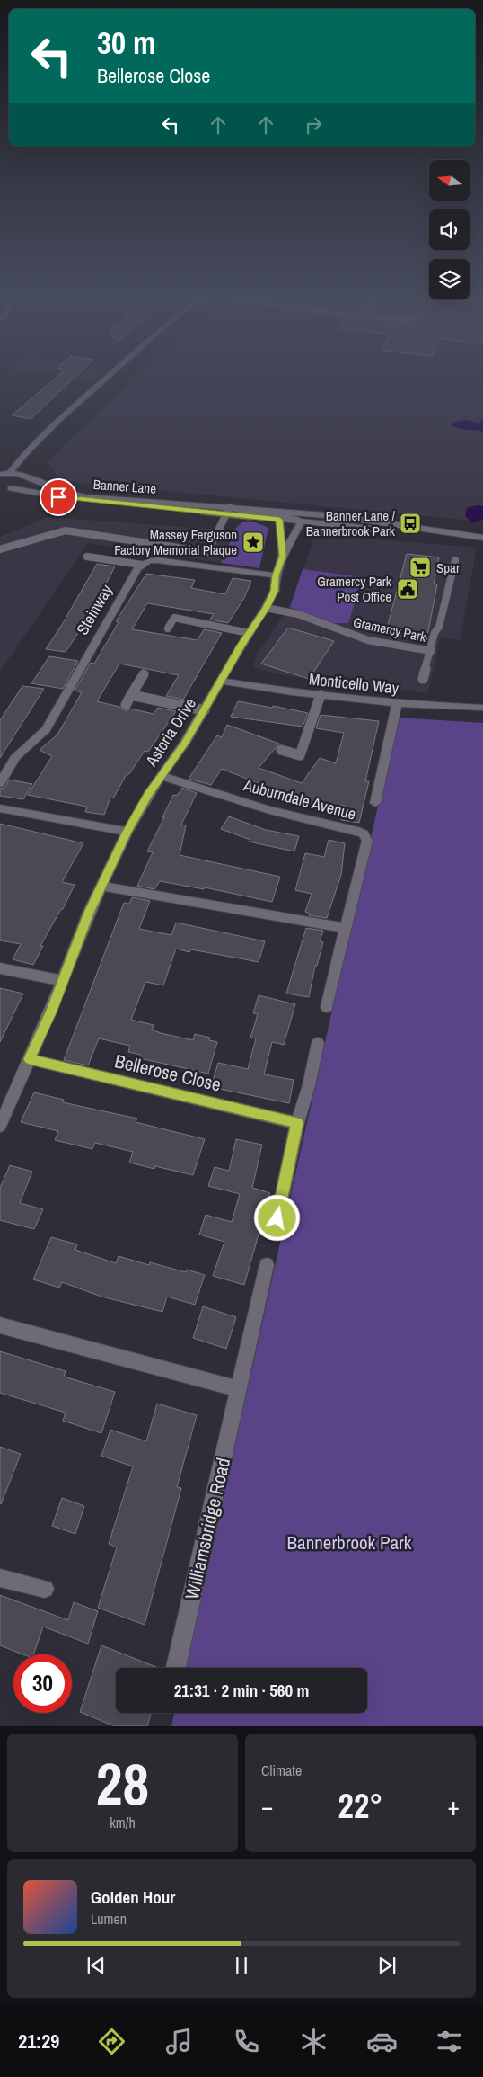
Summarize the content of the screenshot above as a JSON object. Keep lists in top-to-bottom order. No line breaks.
{"streets":{"street":["Banner Lane","Steinway","Monticello Way","Astoria Drive","Auburndale Avenue","Bellerose Close","Williamsbridge Road"],"lane":["Gramercy Park"]},"crossings":[["Banner Lane","Astoria Drive"],["Gramercy Park","Astoria Drive"],["Monticello Way","Astoria Drive"],["Astoria Drive","Auburndale Avenue"],["Astoria Drive","Bellerose Close"]],"parks":["Bannerbrook Park"],"places":{"bus stop":["Banner Lane / Bannerbrook Park"],"place":["Massey Ferguson Factory Memorial Plaque"],"supermarket":["Spar"],"public building":["Gramercy Park Post Office"]},"north":"left","page":{"turn":["30 m","Bellerose Close"],"limit":"30","trip":"21:31 · 2 min · 560 m","tile":[["28","km/h"],"Climate"],"heat":["−","22°","+"],"song":["Golden Hour","Lumen"],"tabs":"21:29"}}
